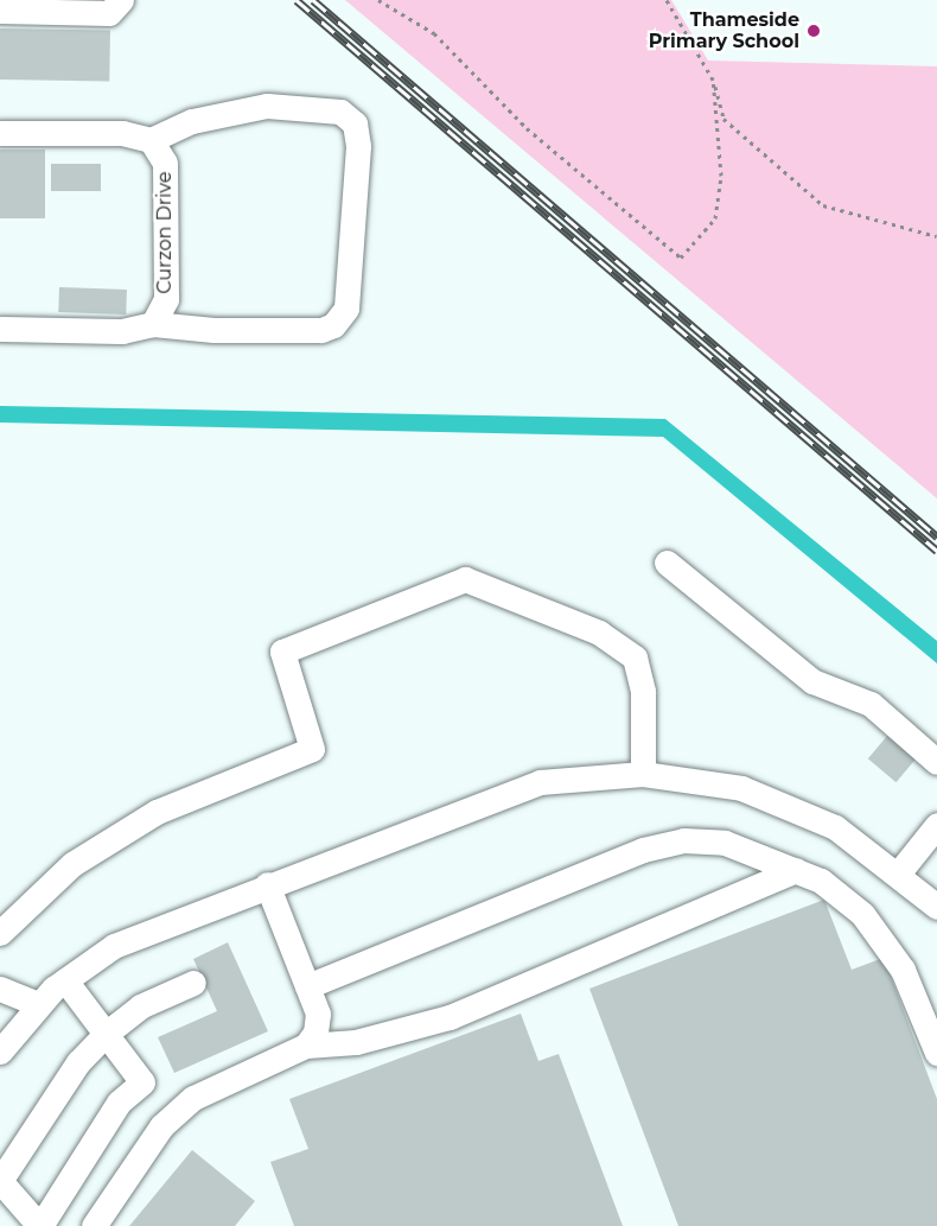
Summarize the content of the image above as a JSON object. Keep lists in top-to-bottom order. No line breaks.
{"streets":{"street":["Curzon Drive"]},"places":["Thameside Primary School"]}
